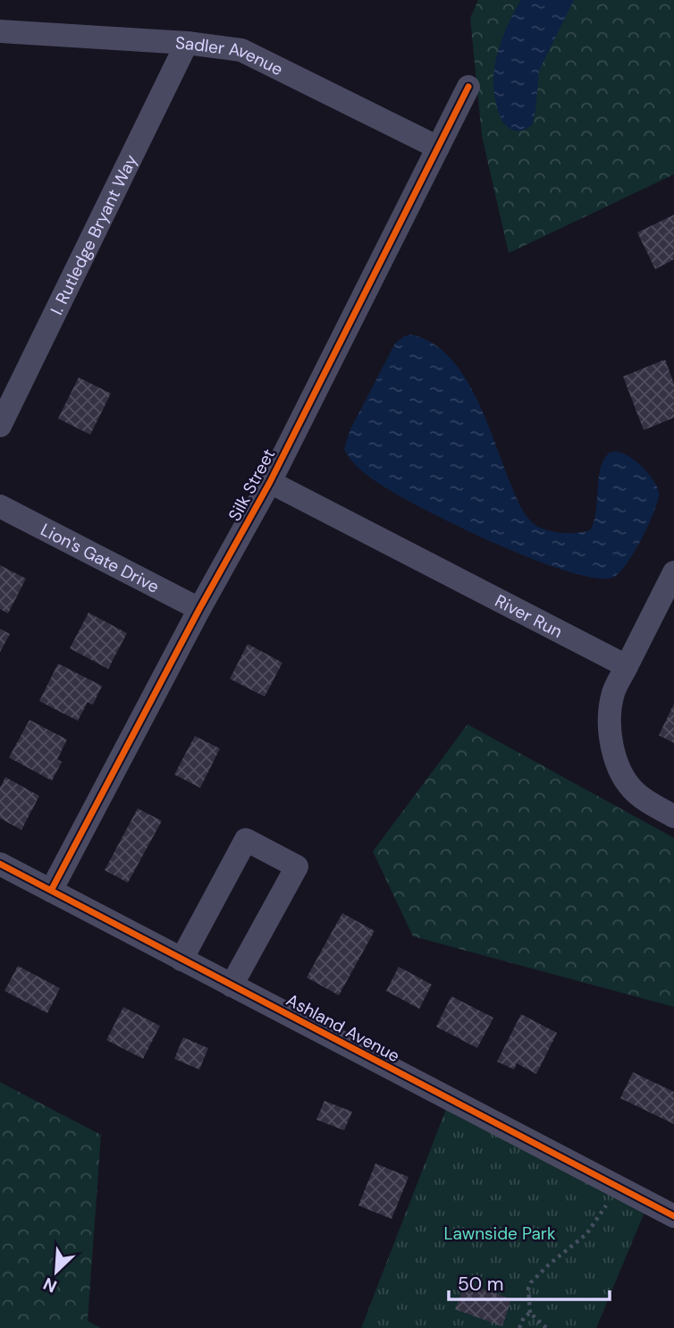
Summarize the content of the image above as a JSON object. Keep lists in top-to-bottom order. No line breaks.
{"streets":{"street":["Sadler Avenue","I. Rutledge Bryant Way","Silk Street","Lion's Gate Drive","River Run","Ashland Avenue"]},"crossings":[["Sadler Avenue","I. Rutledge Bryant Way"],["Sadler Avenue","Silk Street"],["Silk Street","Lion's Gate Drive"],["Silk Street","River Run"],["Silk Street","Ashland Avenue"]],"parks":["Lawnside Park"],"scale_bar":"50 m","north":"bottom left"}
